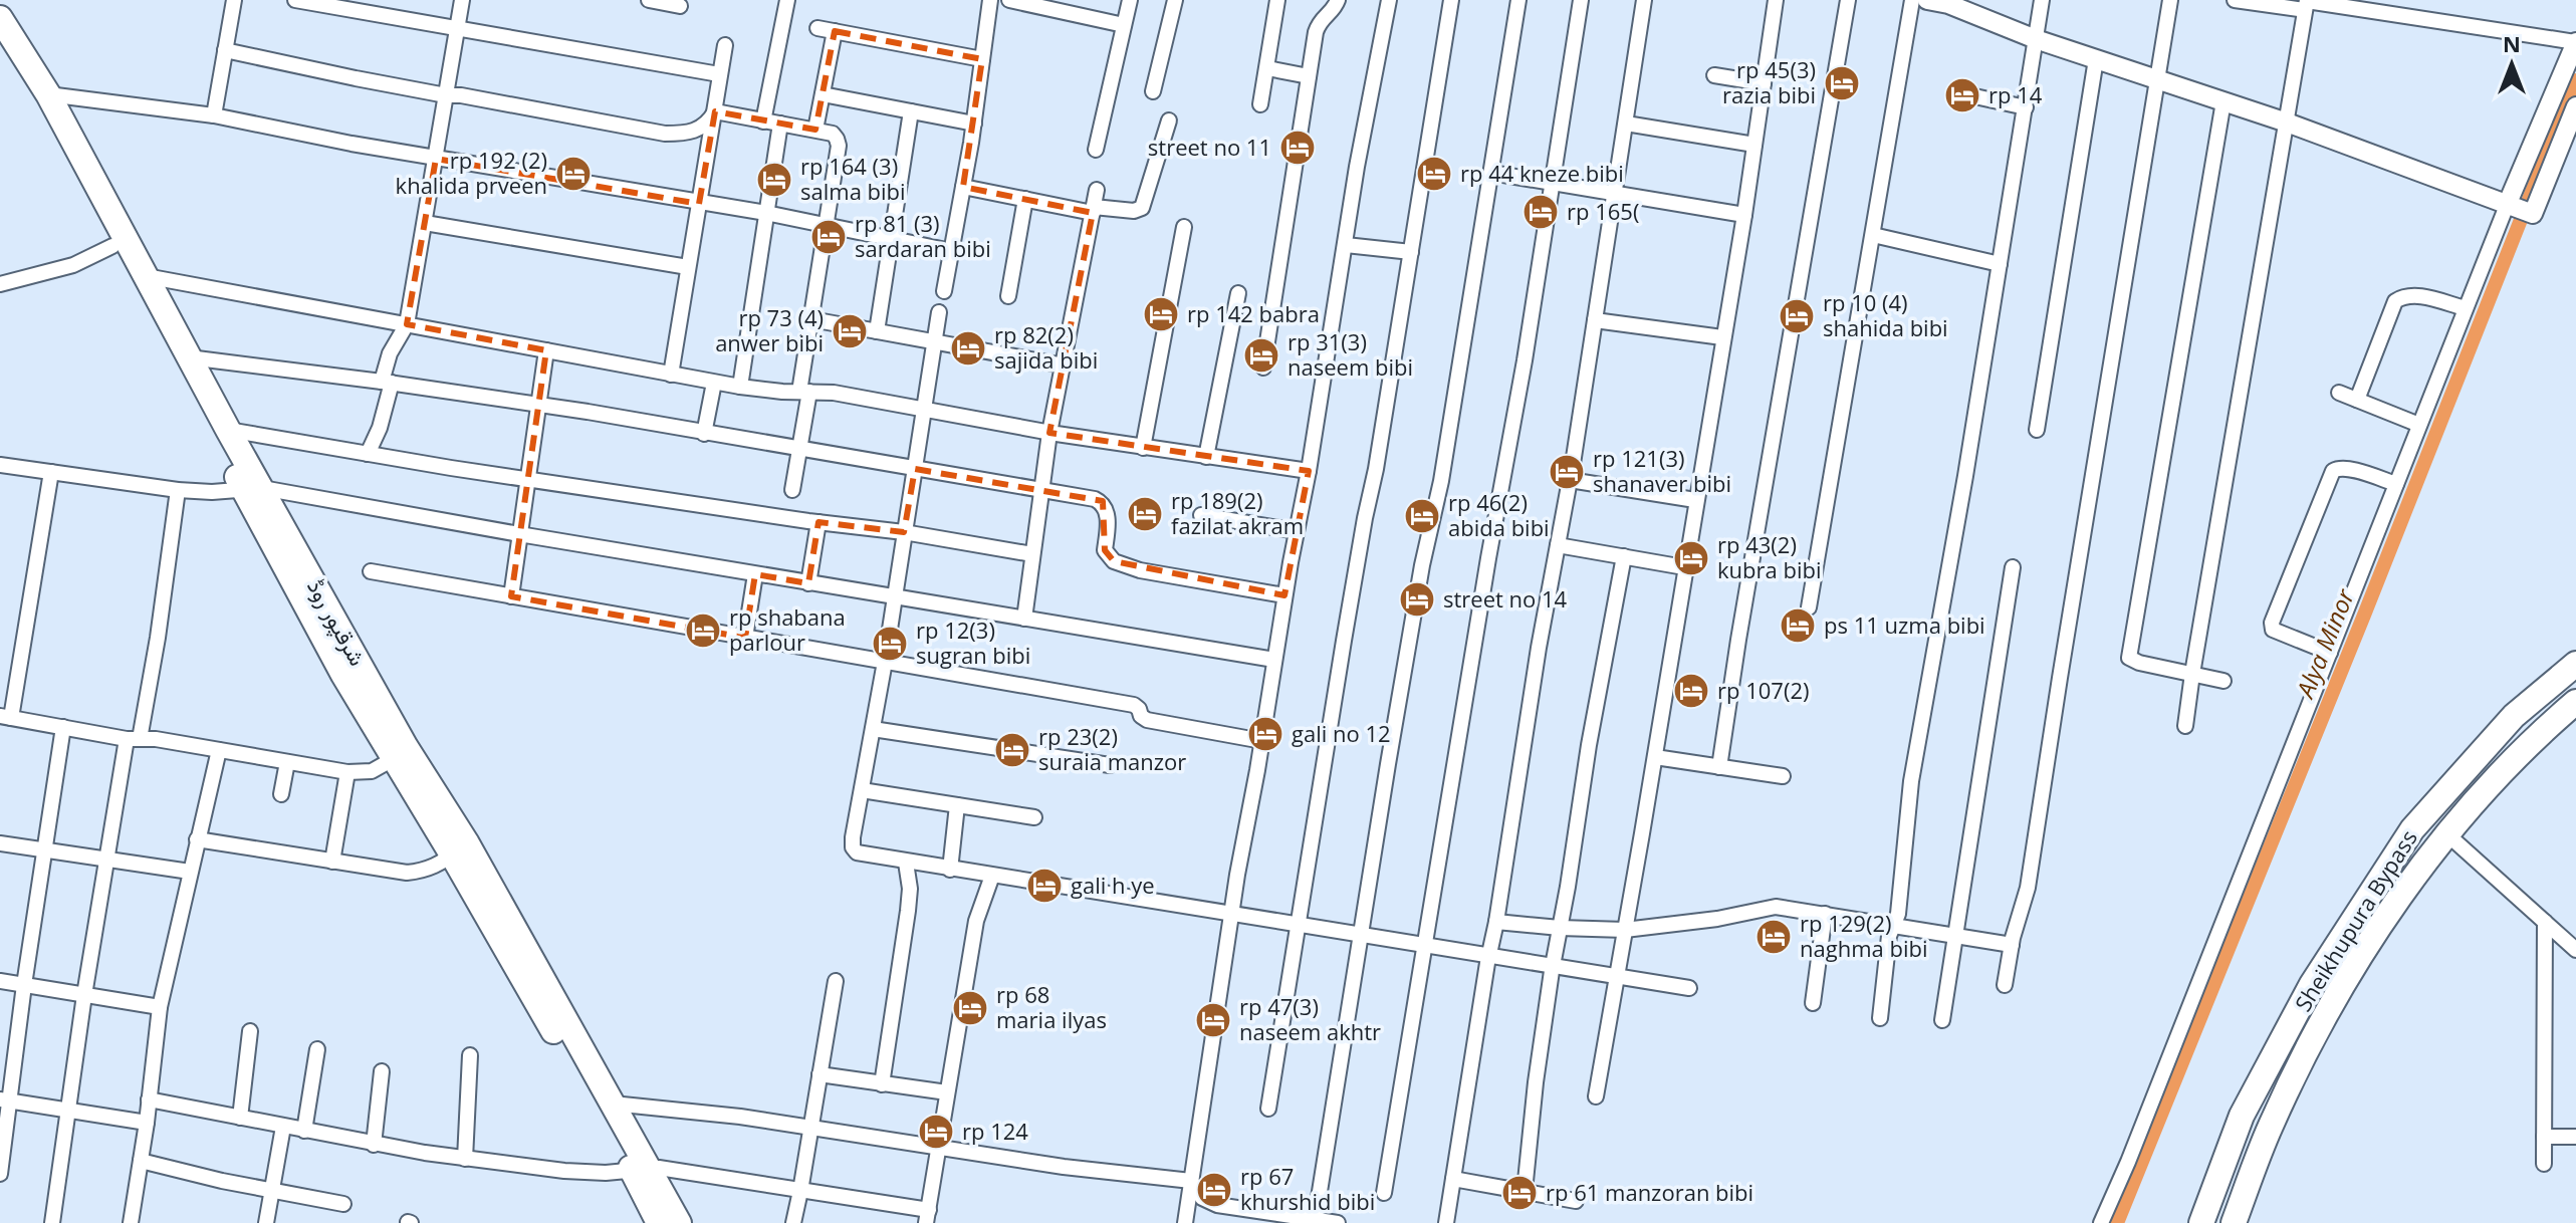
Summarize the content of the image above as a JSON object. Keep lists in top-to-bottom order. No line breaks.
{"streets":{"main road":["شرقپور روڈ","Sheikhupura Bypass"]},"water":["Alya Minor"],"places":{"hotel":["rp 45(3) razia bibi","rp 14","street no 11","rp 192 (2) khalida prveen","rp 44 kneze bibi","rp 164 (3) salma bibi","rp 165(","rp 81 (3) sardaran bibi","rp 142 babra","rp 10 (4) shahida bibi","rp 73 (4) anwer bibi","rp 82(2) sajida bibi","rp 31(3) naseem bibi","rp 121(3) shanaver bibi","rp 189(2) fazilat akram","rp 46(2) abida bibi","rp 43(2) kubra bibi","street no 14","ps 11 uzma bibi","rp shabana parlour","rp 12(3) sugran bibi","rp 107(2)","gali no 12","rp 23(2) suraia manzor","gali h ye","rp 129(2) naghma bibi","rp 68 maria ilyas","rp 47(3) naseem akhtr","rp 124","rp 67 khurshid bibi","rp 61 manzoran bibi"]},"north":"top"}
